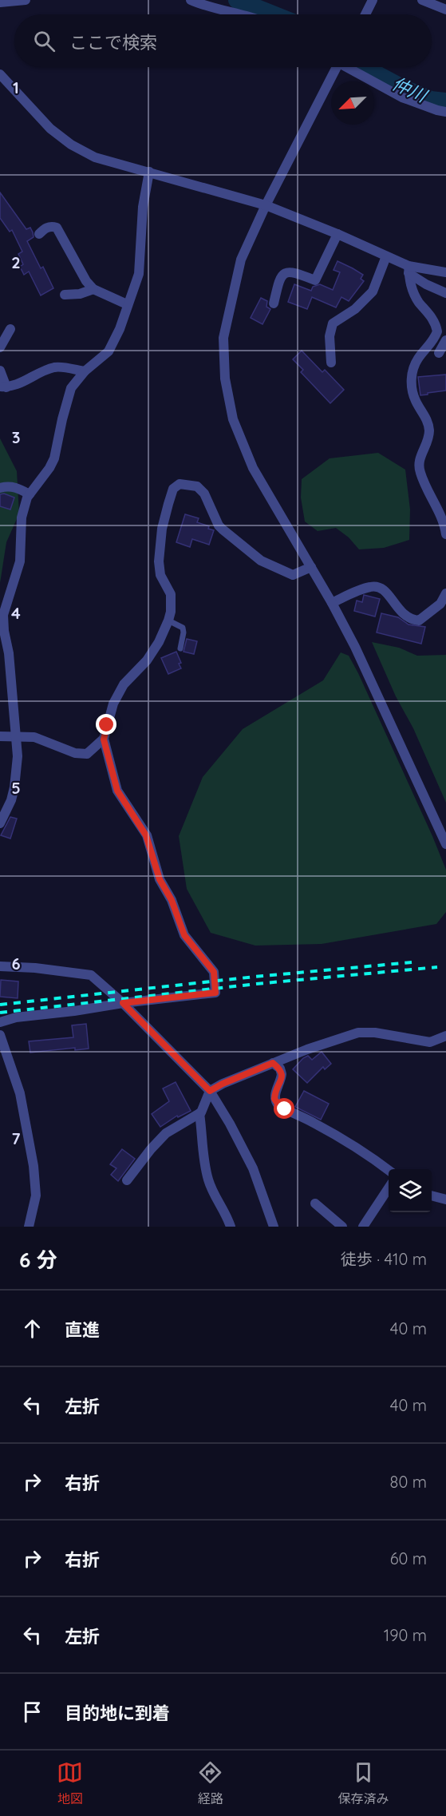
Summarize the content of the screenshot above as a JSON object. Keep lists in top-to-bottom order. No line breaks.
{"water":["仲川"],"north":"bottom left","page":{"search":"ここで検索","heading":["6 分","徒歩 · 410 m"],"list":[["直進","40 m"],["左折","40 m"],["右折","80 m"],["右折","60 m"],["左折","190 m"],"目的地に到着"],"nav":["地図","経路","保存済み"]},"grid":{"rows":["1","2","3","4","5","6","7"]}}
